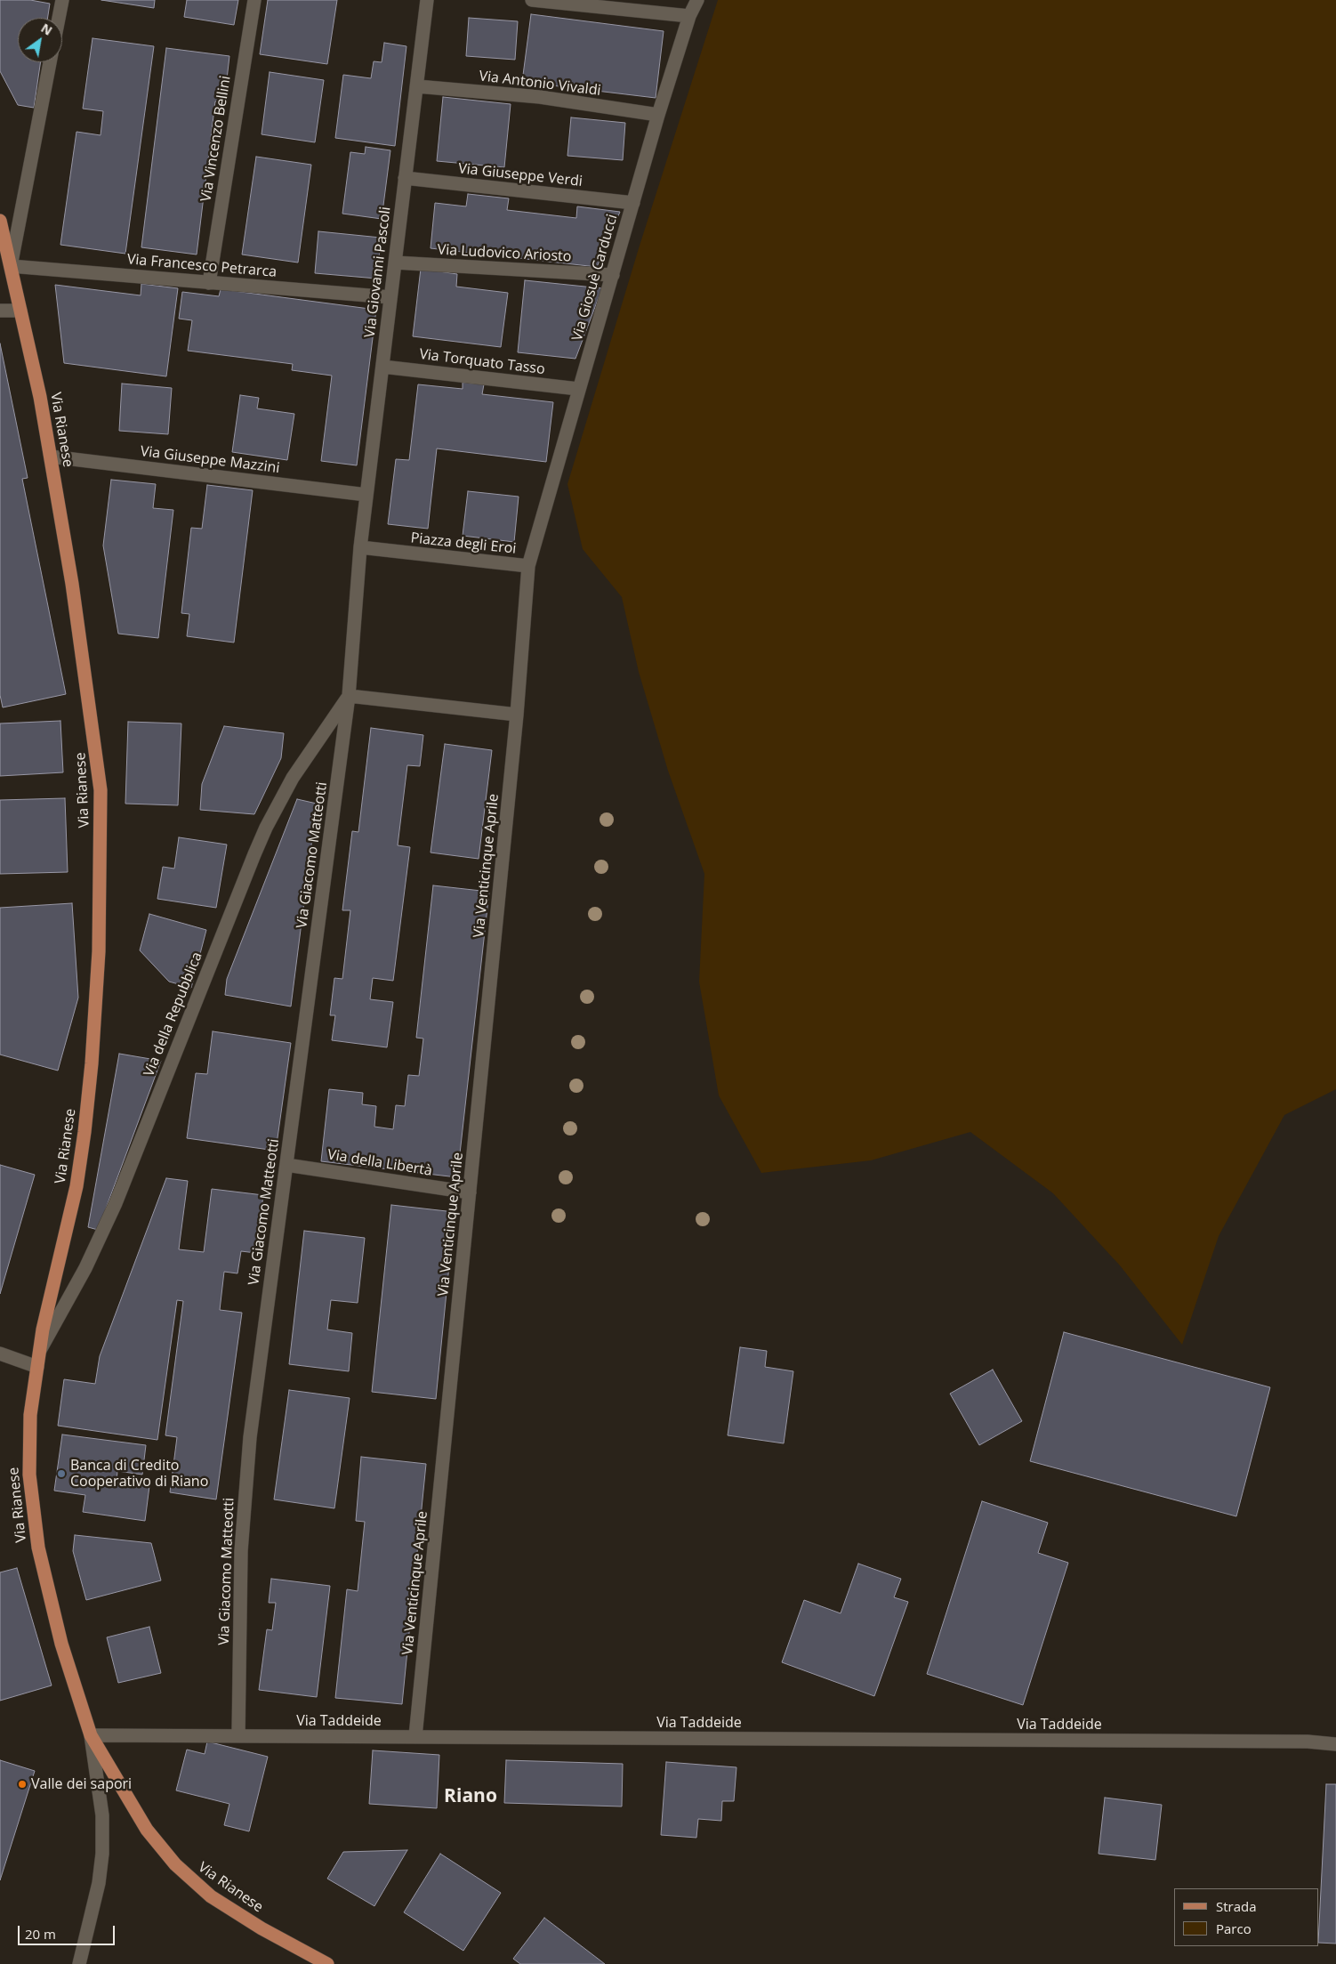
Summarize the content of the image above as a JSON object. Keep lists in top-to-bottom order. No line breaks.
{"streets":{"main road":["Via Rianese"],"street":["Via Antonio Vivaldi","Via Vincenzo Bellini","Via Giuseppe Verdi","Via Ludovico Ariosto","Via Francesco Petrarca","Via Giovanni Pascoli","Via Giosuè Carducci","Via Torquato Tasso","Via Giuseppe Mazzini","Piazza degli Eroi","Via Giacomo Matteotti","Via Venticinque Aprile","Via della Repubblica","Via della Libertà","Via Taddeide"]},"crossings":[["Via Antonio Vivaldi","Via Giovanni Pascoli"],["Via Antonio Vivaldi","Via Giosuè Carducci"],["Via Vincenzo Bellini","Via Francesco Petrarca"],["Via Giuseppe Verdi","Via Giovanni Pascoli"],["Via Giuseppe Verdi","Via Giosuè Carducci"],["Via Ludovico Ariosto","Via Giovanni Pascoli"],["Via Ludovico Ariosto","Via Giosuè Carducci"],["Via Francesco Petrarca","Via Giovanni Pascoli"],["Via Francesco Petrarca","Via Rianese"],["Via Giovanni Pascoli","Via Torquato Tasso"],["Via Giovanni Pascoli","Via Giuseppe Mazzini"],["Via Giovanni Pascoli","Piazza degli Eroi"],["Via Giosuè Carducci","Via Torquato Tasso"],["Via Giosuè Carducci","Piazza degli Eroi"],["Via Rianese","Via Giuseppe Mazzini"],["Via Rianese","Via della Repubblica"],["Via Rianese","Via Taddeide"],["Piazza degli Eroi","Via Venticinque Aprile"],["Via Giacomo Matteotti","Via della Repubblica"],["Via Giacomo Matteotti","Via della Libertà"],["Via Giacomo Matteotti","Via Taddeide"],["Via Venticinque Aprile","Via della Libertà"],["Via Venticinque Aprile","Via Taddeide"]],"districts":["Riano"],"places":["Banca di Credito Cooperativo di Riano","Valle dei sapori"],"legend":["Strada","Parco"],"scale_bar":"20 m","north":"top right"}
